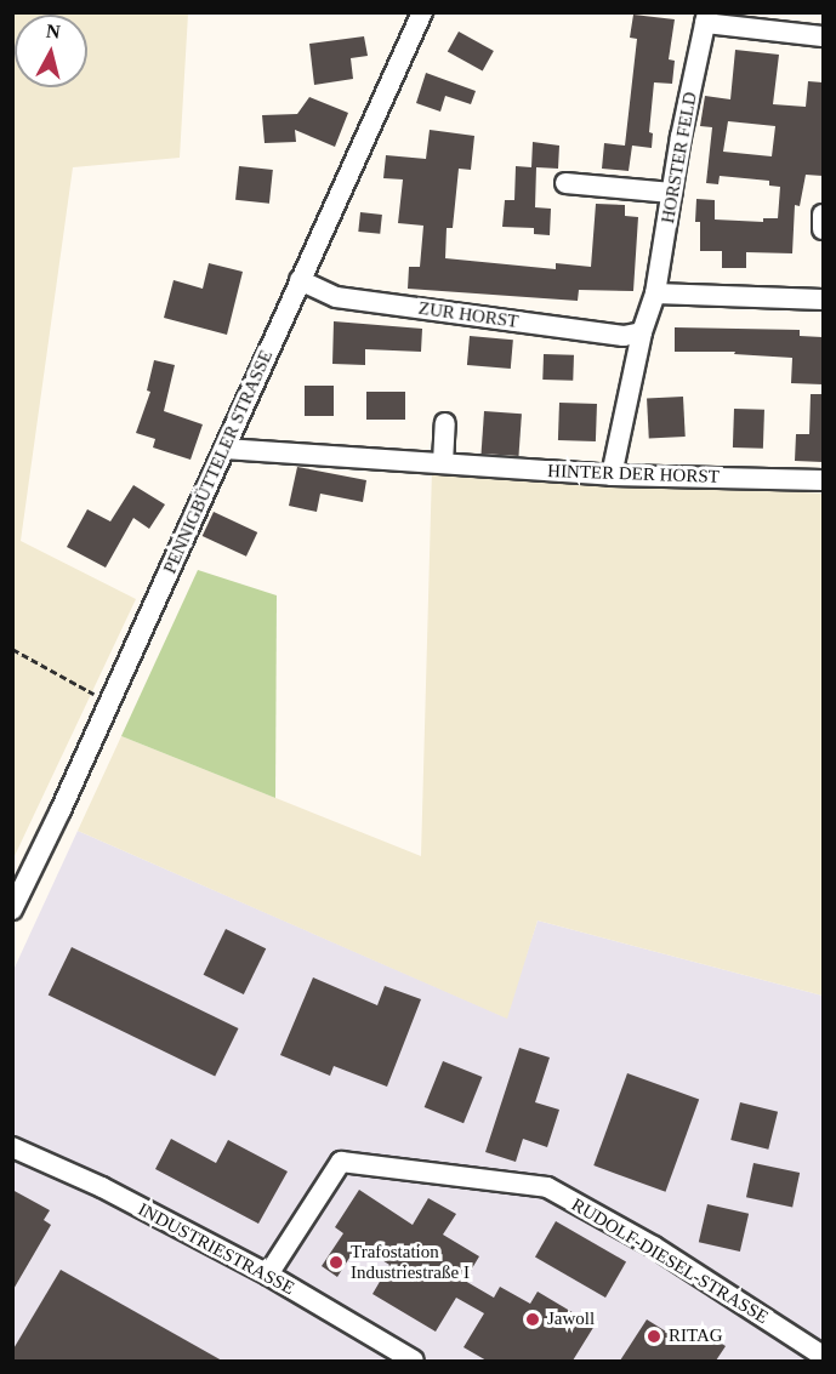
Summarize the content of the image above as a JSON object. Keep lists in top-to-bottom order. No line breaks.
{"streets":{"street":["HORSTER FELD","ZUR HORST","PENNIGBÜTTELER STRASSE","HINTER DER HORST","INDUSTRIESTRASSE","RUDOLF-DIESEL-STRASSE"]},"crossings":[["HORSTER FELD","ZUR HORST"],["HORSTER FELD","HINTER DER HORST"],["ZUR HORST","PENNIGBÜTTELER STRASSE"],["PENNIGBÜTTELER STRASSE","HINTER DER HORST"],["INDUSTRIESTRASSE","RUDOLF-DIESEL-STRASSE"]],"places":["Trafostation Industriestraße I","Jawoll","RITAG"],"north":"top"}
